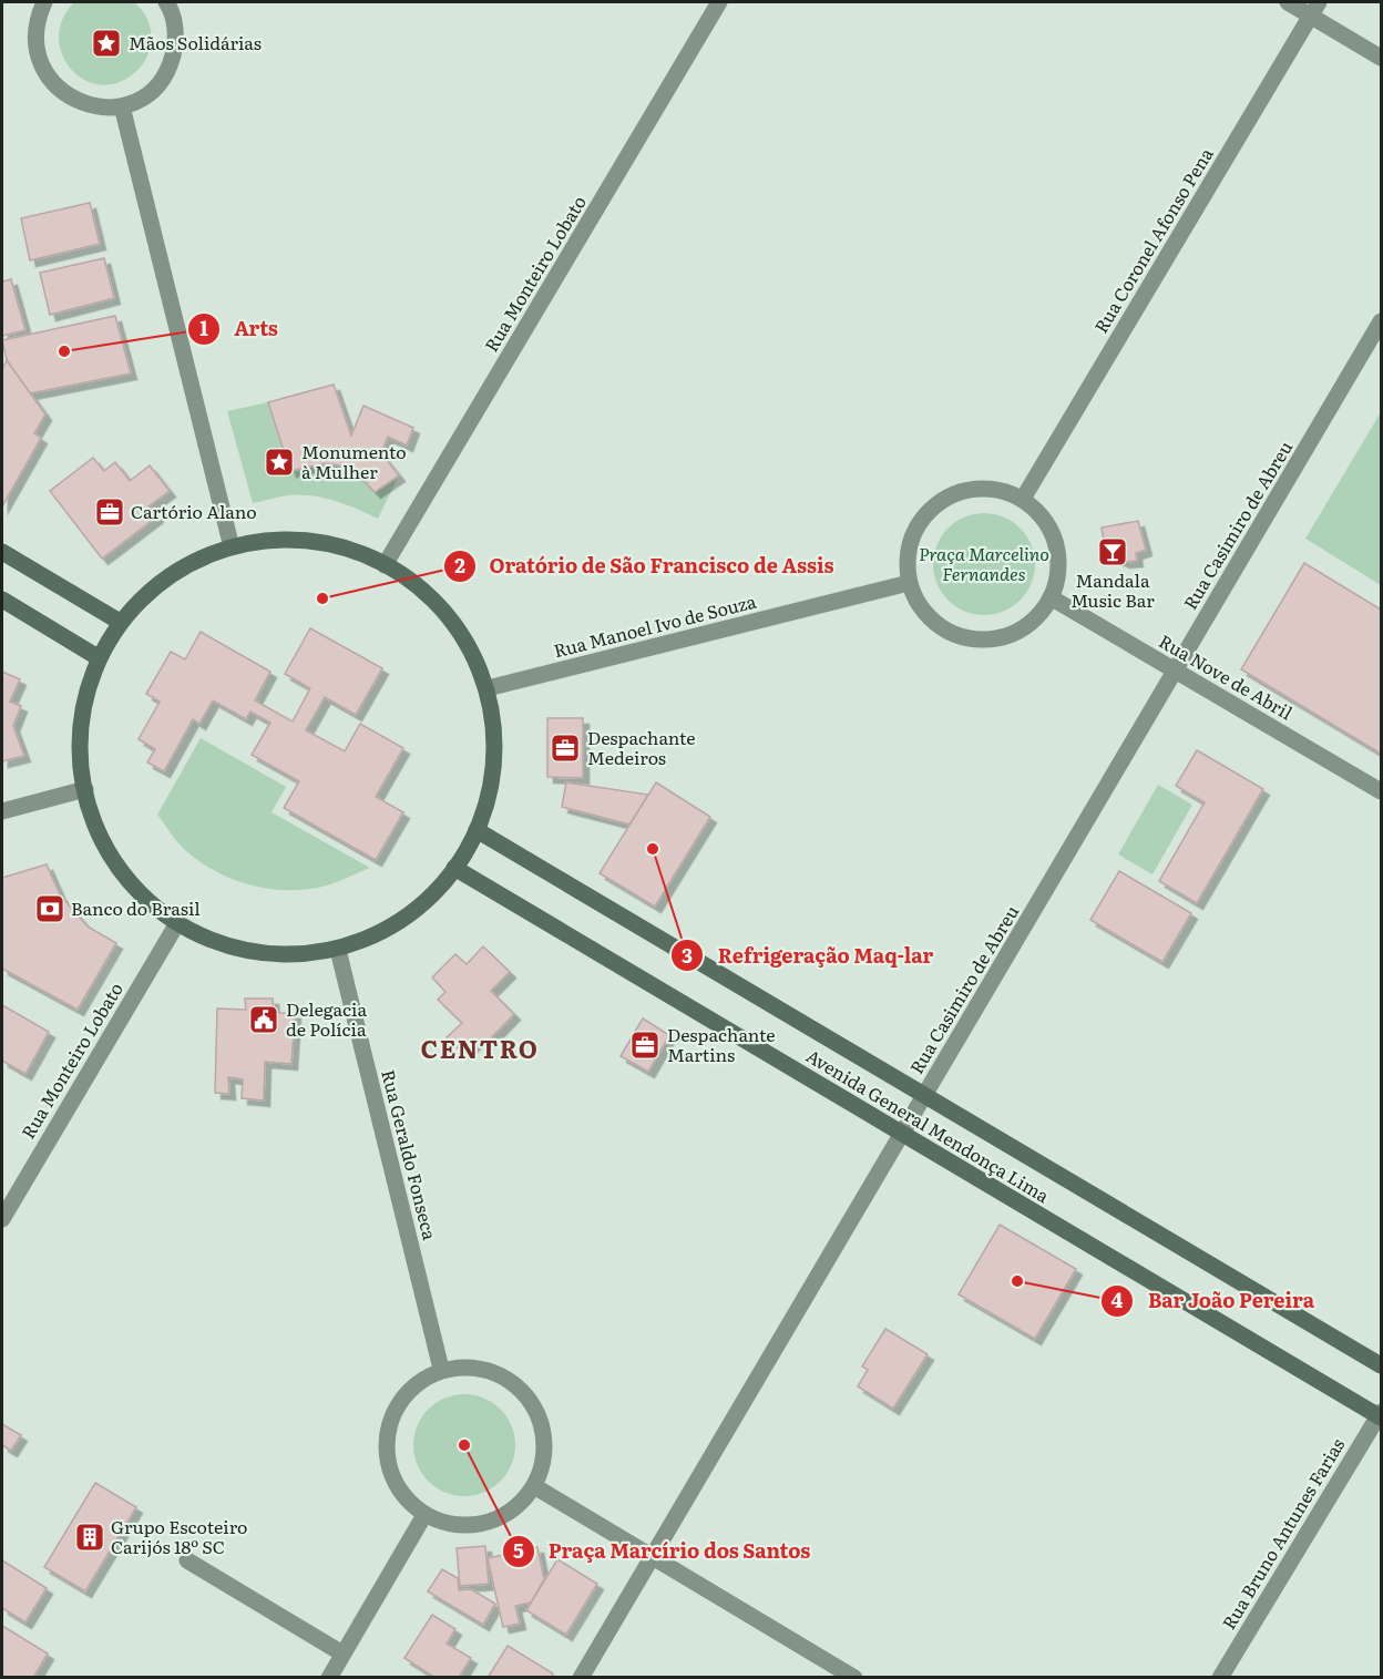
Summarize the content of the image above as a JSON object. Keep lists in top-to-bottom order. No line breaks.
{"streets":{"street":["Rua Coronel Afonso Pena","Rua Monteiro Lobato","Rua Casimiro de Abreu","Rua Manoel Ivo de Souza","Rua Nove de Abril","Avenida General Mendonça Lima","Rua Geraldo Fonseca","Rua Bruno Antunes Farias"]},"crossings":[["Rua Coronel Afonso Pena","Rua Manoel Ivo de Souza"],["Rua Coronel Afonso Pena","Rua Nove de Abril"],["Rua Casimiro de Abreu","Rua Nove de Abril"],["Rua Casimiro de Abreu","Avenida General Mendonça Lima"],["Rua Manoel Ivo de Souza","Rua Nove de Abril"],["Avenida General Mendonça Lima","Rua Bruno Antunes Farias"]],"districts":["CENTRO"],"parks":["Praça Marcelino Fernandes"],"places":{"place":["Mãos Solidárias","Monumento à Mulher"],"other":["Arts","Oratório de São Francisco de Assis","Refrigeração Maq-lar","Bar João Pereira","Praça Marcírio dos Santos"],"office":["Cartório Alano","Despachante Medeiros","Despachante Martins"],"bar":["Mandala Music Bar"],"bank":["Banco do Brasil"],"public building":["Delegacia de Polícia"],"building":["Grupo Escoteiro Carijós 18º SC"]}}
